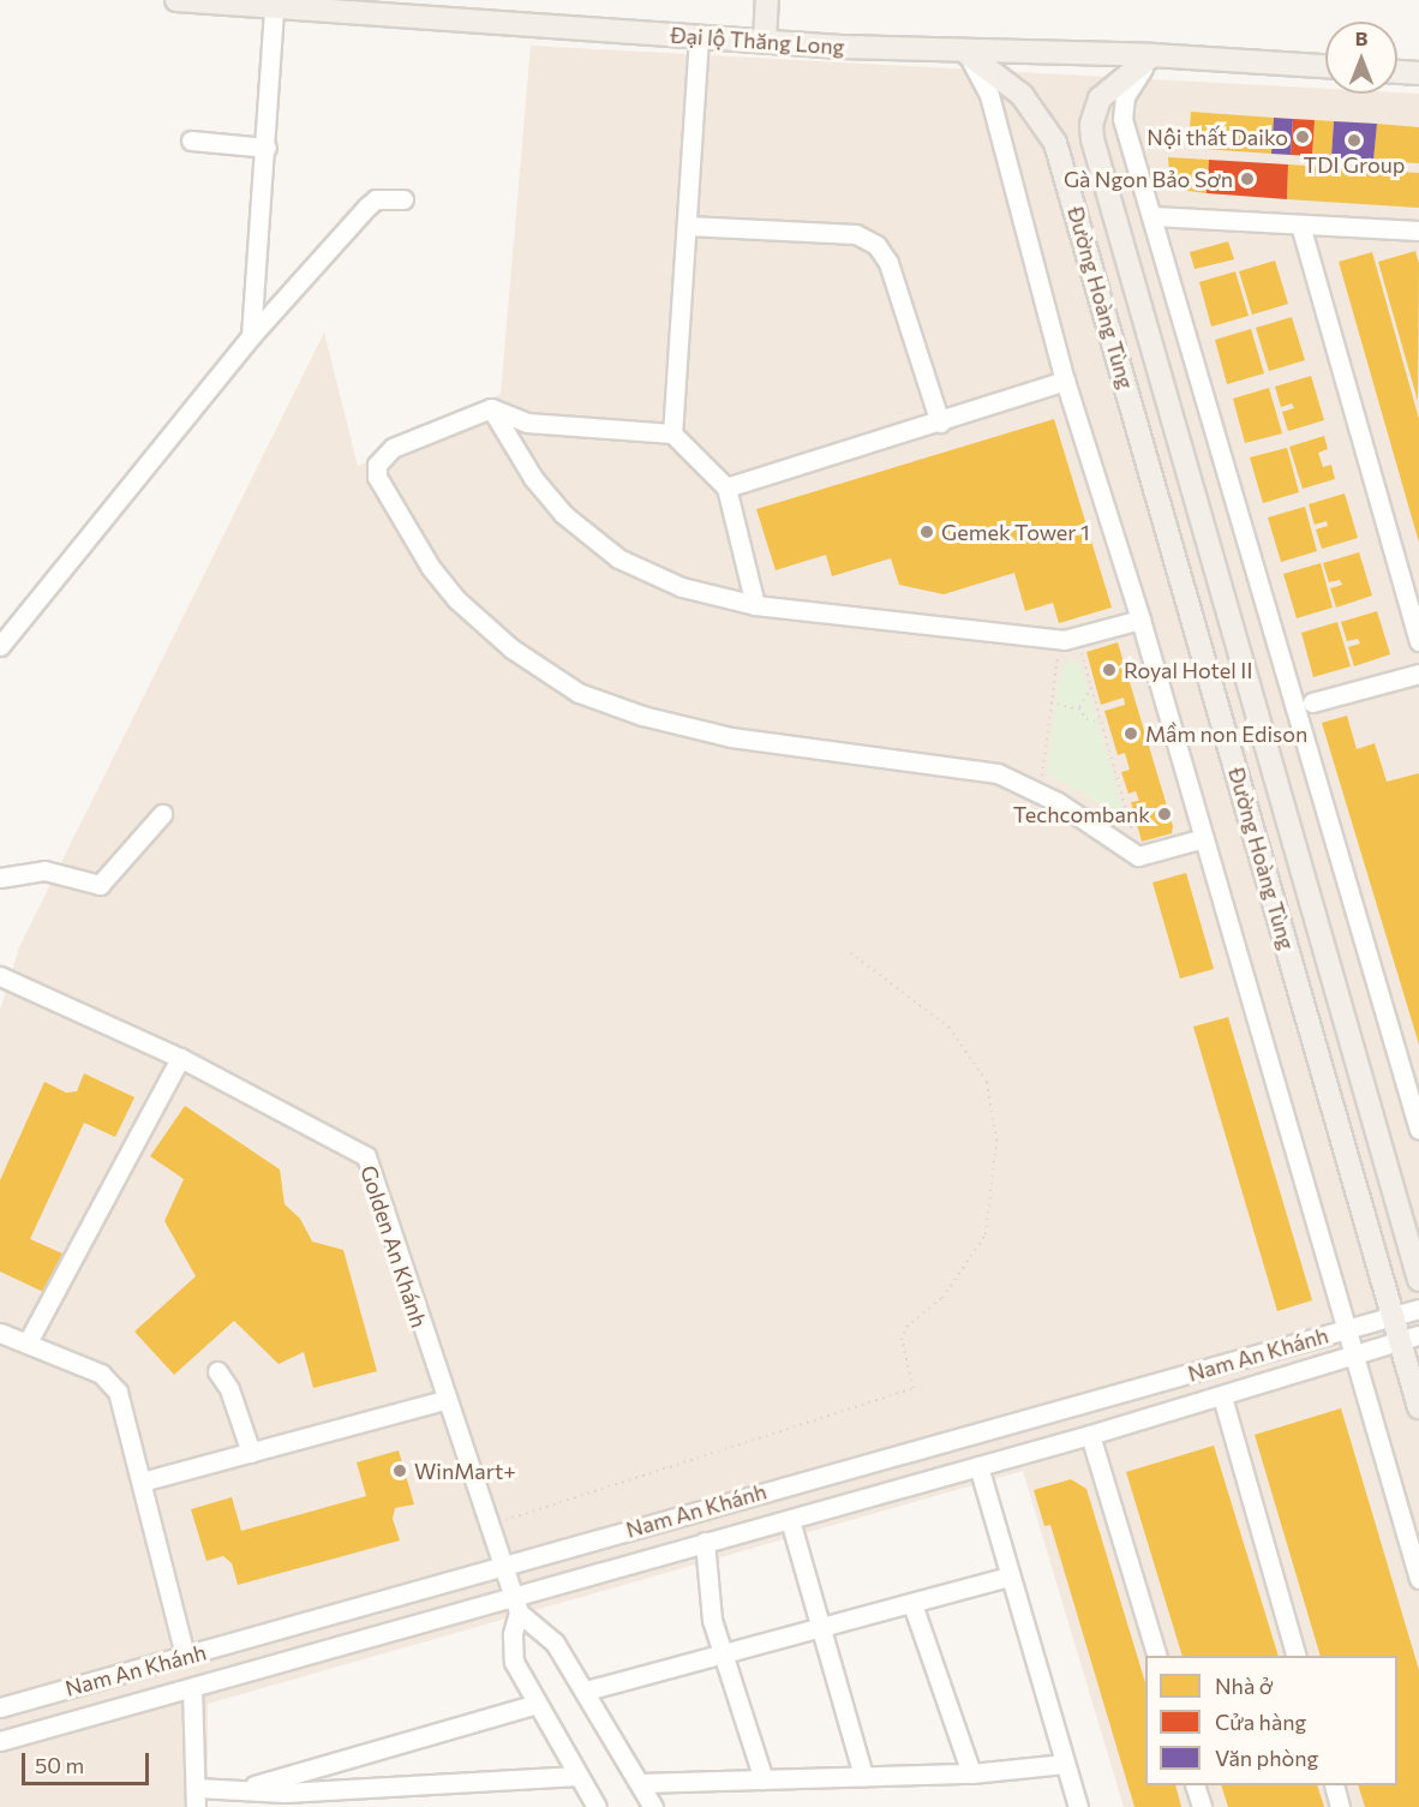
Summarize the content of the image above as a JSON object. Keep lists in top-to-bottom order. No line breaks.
{"streets":{"main road":["Đại lộ Thăng Long","Đường Hoàng Tùng"],"street":["Golden An Khánh","Nam An Khánh"]},"crossings":[["Đại lộ Thăng Long","Đường Hoàng Tùng"],["Đường Hoàng Tùng","Nam An Khánh"],["Golden An Khánh","Nam An Khánh"]],"places":["Nội thất Daiko","TDI Group","Gà Ngon Bảo Sơn","Gemek Tower 1","Royal Hotel II","Mầm non Edison","Techcombank","WinMart+"],"legend":["Nhà ở","Cửa hàng","Văn phòng"],"scale_bar":"50 m","north":"top"}
